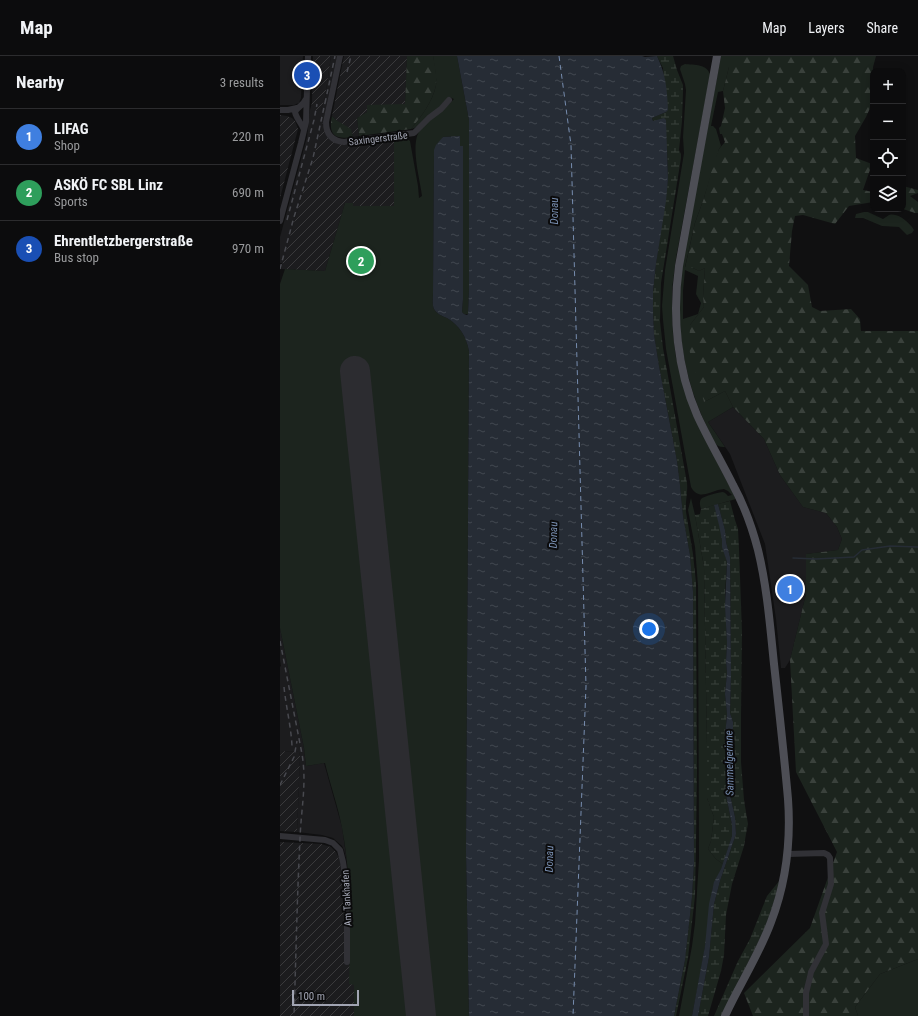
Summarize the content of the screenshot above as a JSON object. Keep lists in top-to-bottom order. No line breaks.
{"streets":{"street":["Saxingerstraße","Am Tankhafen"]},"water":["Donau","Sammelgerinne"],"scale_bar":"100 m","page":{"header":"Map","nav":["Map","Layers","Share"],"heading":["Nearby","3 results"],"pins":["3","2","1"],"map_buttons":["+","−"],"list":[{"mark":"1","name":"LIFAG","note":"Shop","value":"220 m"},{"mark":"2","name":"ASKÖ FC SBL Linz","note":"Sports","value":"690 m"},{"mark":"3","name":"Ehrentletzbergerstraße","note":"Bus stop","value":"970 m"}],"scale":"100 m"}}
